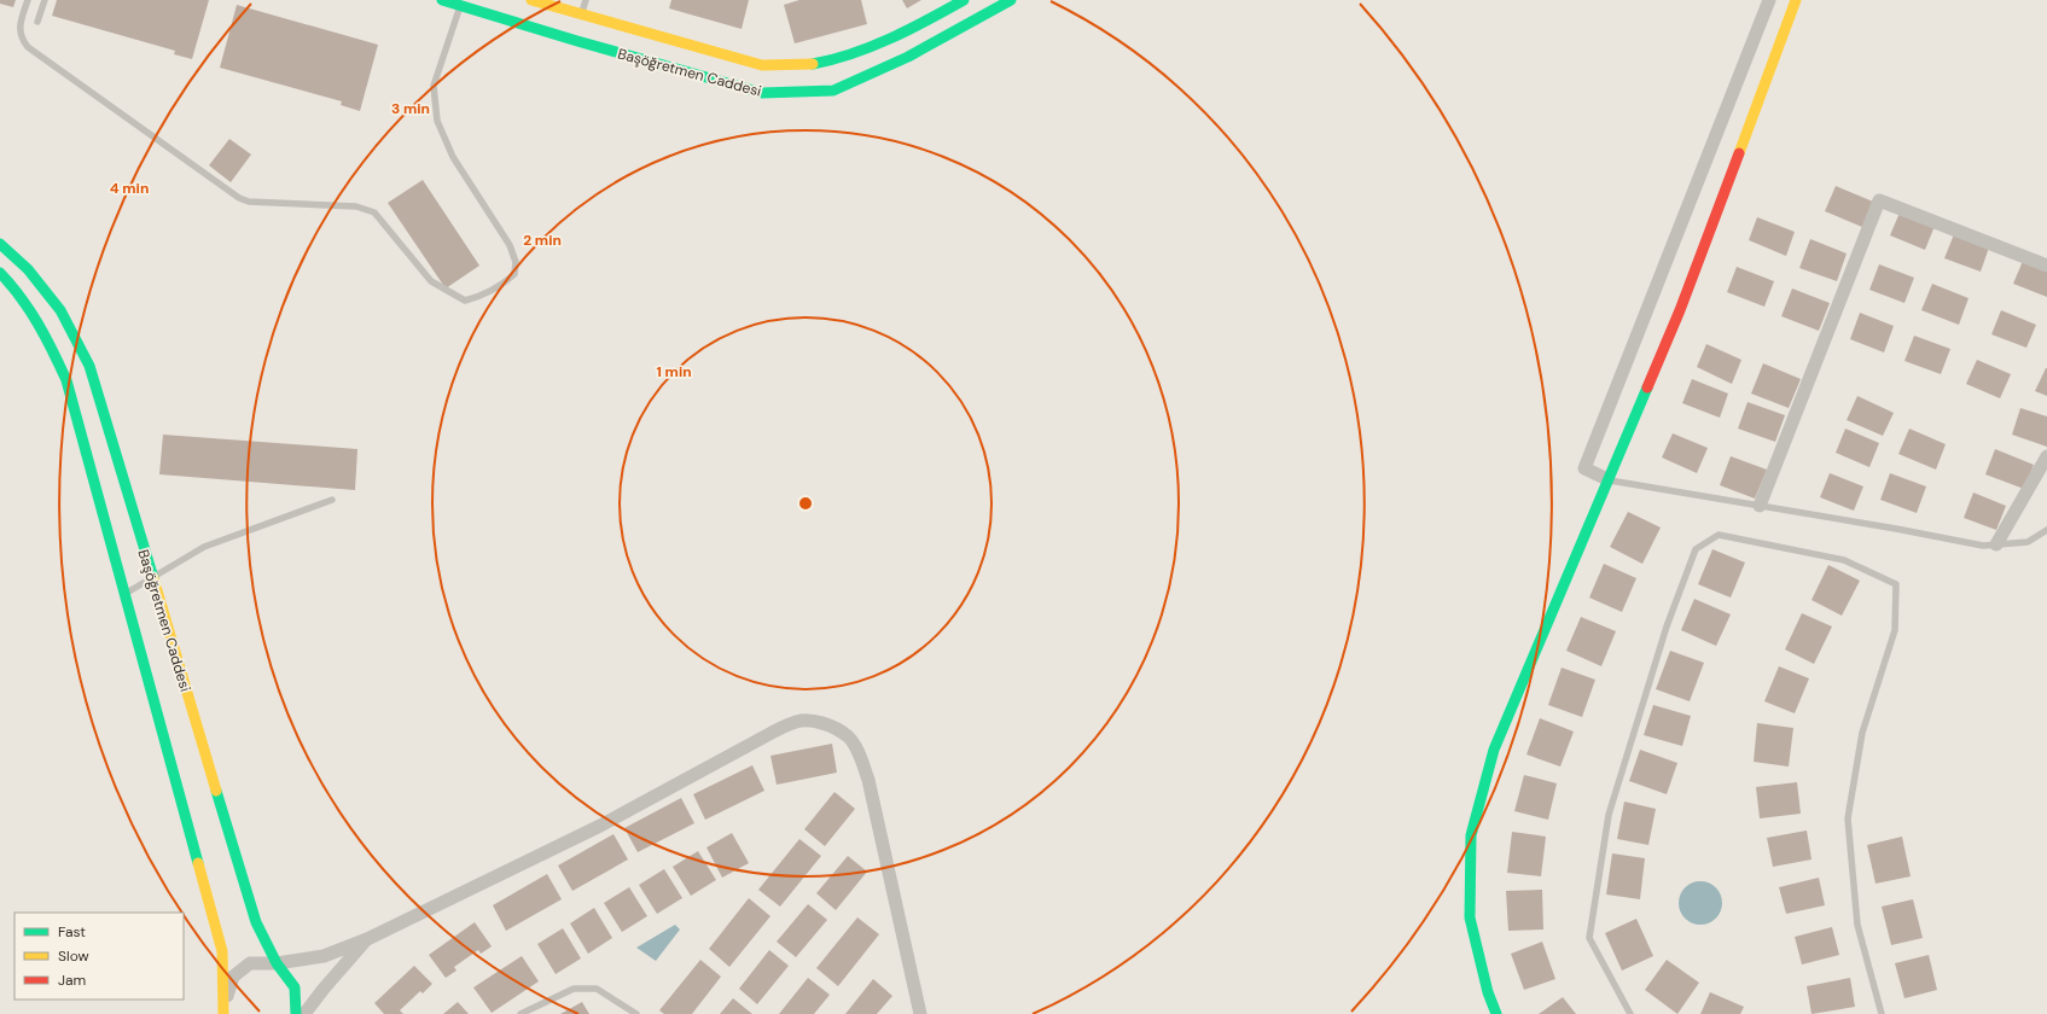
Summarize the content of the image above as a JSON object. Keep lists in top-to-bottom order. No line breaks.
{"streets":{"street":["Başöğretmen Caddesi"]},"legend":["Fast","Slow","Jam"],"rings":["3 min","4 min","2 min","1 min"]}
